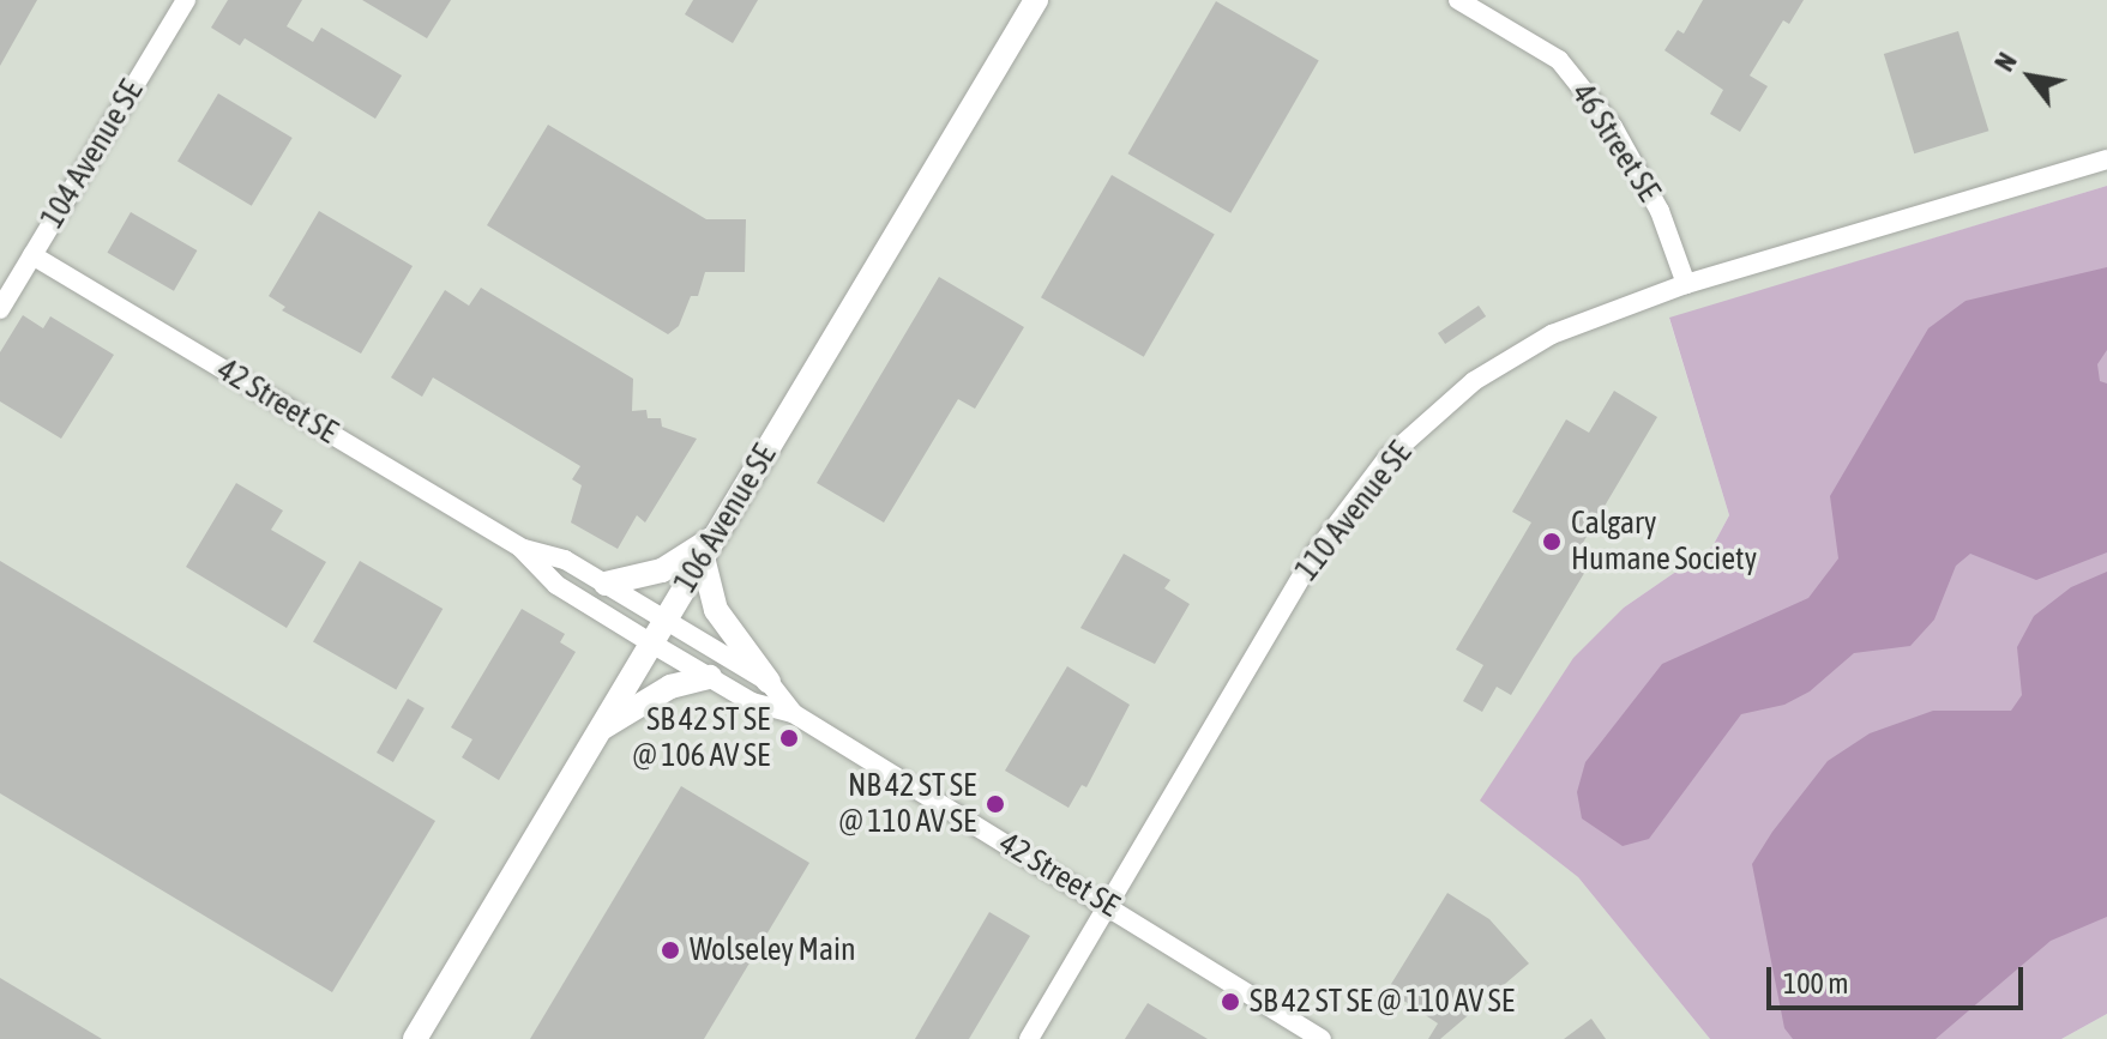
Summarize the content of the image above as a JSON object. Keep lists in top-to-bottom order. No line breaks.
{"streets":{"street":["46 Street SE","104 Avenue SE","42 Street SE","110 Avenue SE","106 Avenue SE"]},"crossings":[["46 Street SE","110 Avenue SE"],["104 Avenue SE","42 Street SE"],["42 Street SE","110 Avenue SE"],["42 Street SE","106 Avenue SE"]],"places":["Calgary Humane Society","SB 42 ST SE @ 106 AV SE","NB 42 ST SE @ 110 AV SE","Wolseley Main","SB 42 ST SE @ 110 AV SE"],"scale_bar":"100 m","north":"top left"}
